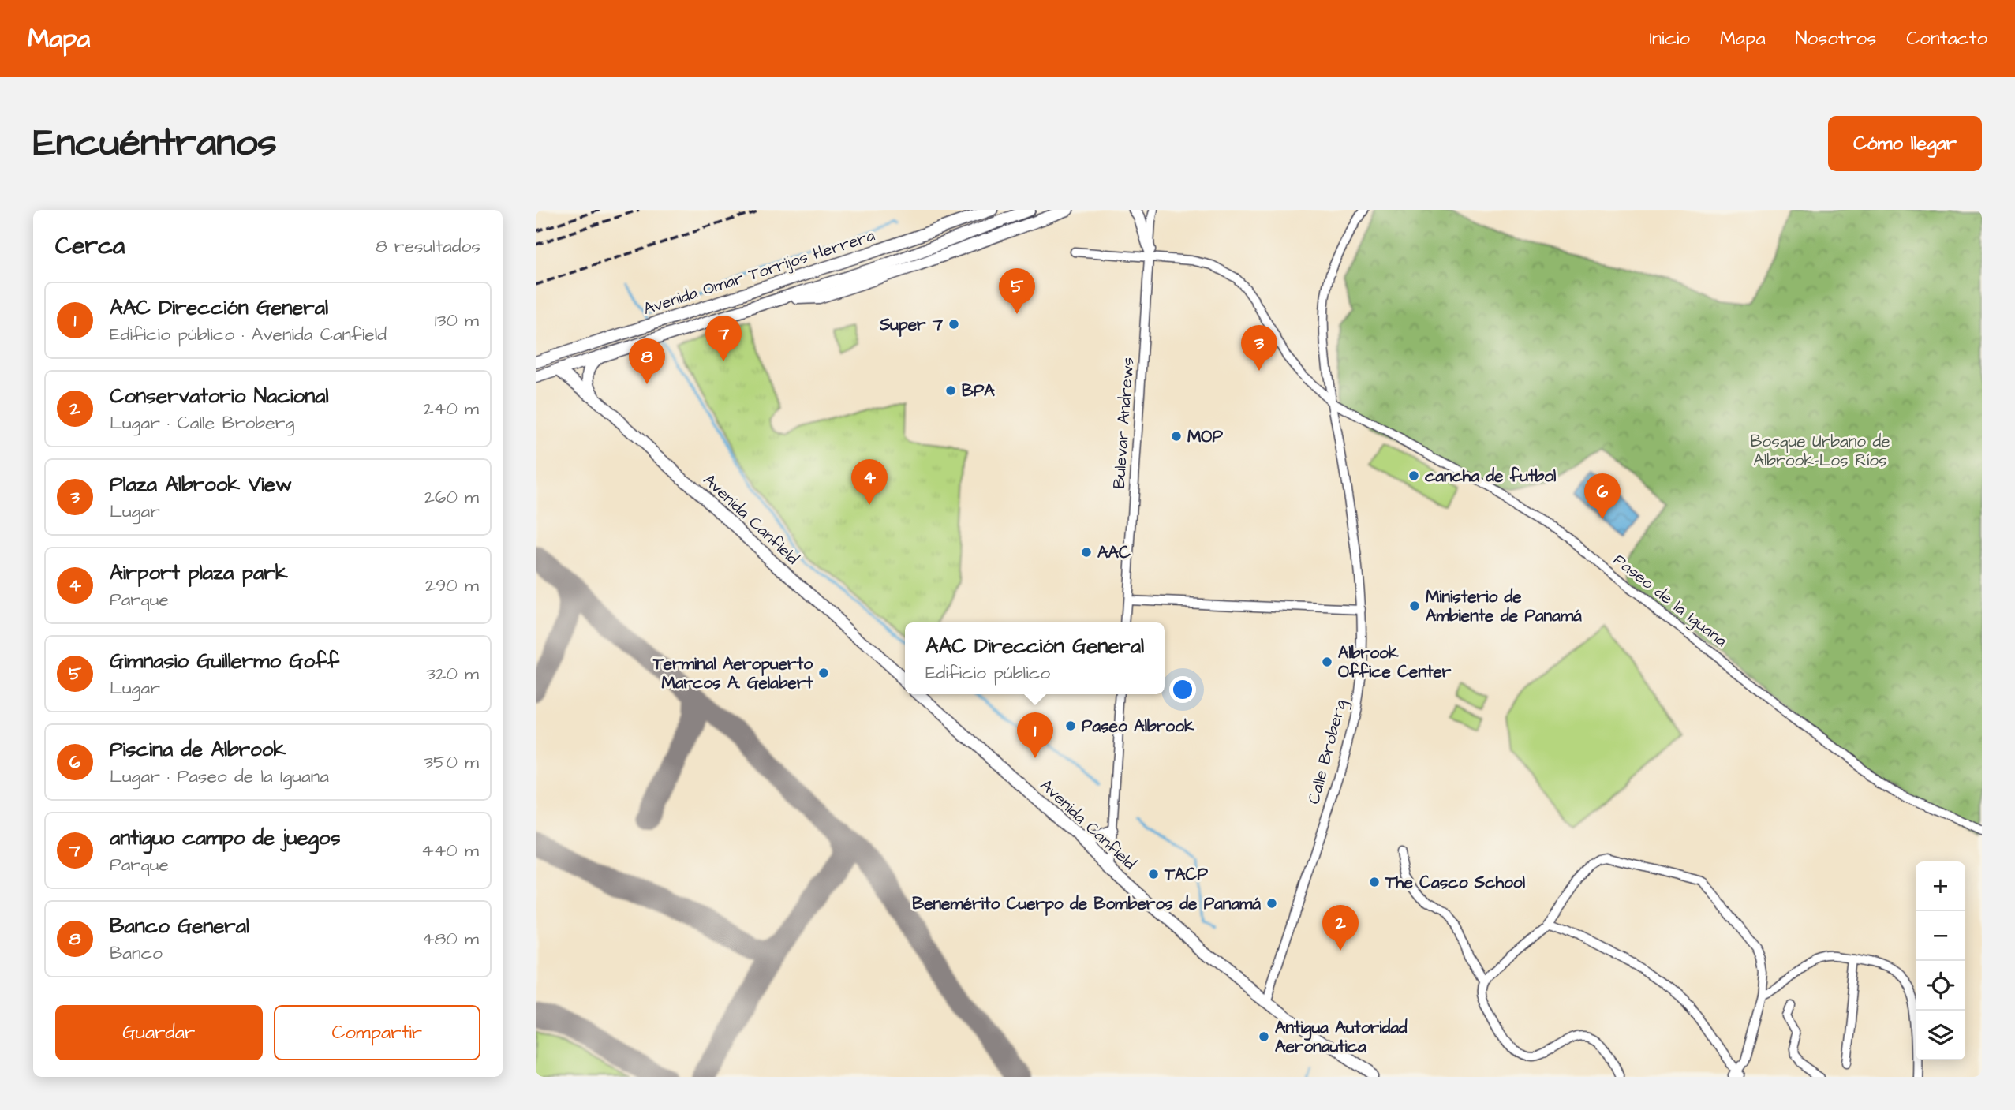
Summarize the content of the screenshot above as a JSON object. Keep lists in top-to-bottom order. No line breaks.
{"streets":{"main road":["Avenida Omar Torrijos Herrera","Avenida Canfield"],"street":["Bulevar Andrews","Paseo de la Iguana","Calle Broberg"]},"crossings":[["Avenida Omar Torrijos Herrera","Avenida Canfield"],["Bulevar Andrews","Paseo de la Iguana"],["Avenida Canfield","Calle Broberg"],["Paseo de la Iguana","Calle Broberg"]],"parks":["Bosque Urbano de Albrook-Los Ríos"],"places":["Super 7","BPA","MOP","cancha de futbol","AAC","Ministerio de Ambiente de Panamá","Albrook Office Center","Terminal Aeropuerto Marcos A. Gelabert","Paseo Albrook","TACP","The Casco School","Benemérito Cuerpo de Bomberos de Panamá","Antigua Autoridad Aeronautica"],"page":{"header":"Mapa","nav":["Inicio","Mapa","Nosotros","Contacto"],"buttons":["Cómo llegar",["Guardar","Compartir"]],"title":"Encuéntranos","heading":["Cerca","8 resultados"],"pins":["5","7","3","8","4","6","1","2"],"list":[{"mark":"1","name":"AAC Dirección General","note":"Edificio público · Avenida Canfield","value":"130 m"},{"mark":"2","name":"Conservatorio Nacional","note":"Lugar · Calle Broberg","value":"240 m"},{"mark":"3","name":"Plaza Albrook View","note":"Lugar","value":"260 m"},{"mark":"4","name":"Airport plaza park","note":"Parque","value":"290 m"},{"mark":"5","name":"Gimnasio Guillermo Goff","note":"Lugar","value":"320 m"},{"mark":"6","name":"Piscina de Albrook","note":"Lugar · Paseo de la Iguana","value":"350 m"},{"mark":"7","name":"antiguo campo de juegos","note":"Parque","value":"440 m"},{"mark":"8","name":"Banco General","note":"Banco","value":"480 m"}],"popup":["AAC Dirección General","Edificio público"],"map_buttons":["+","−"]}}
